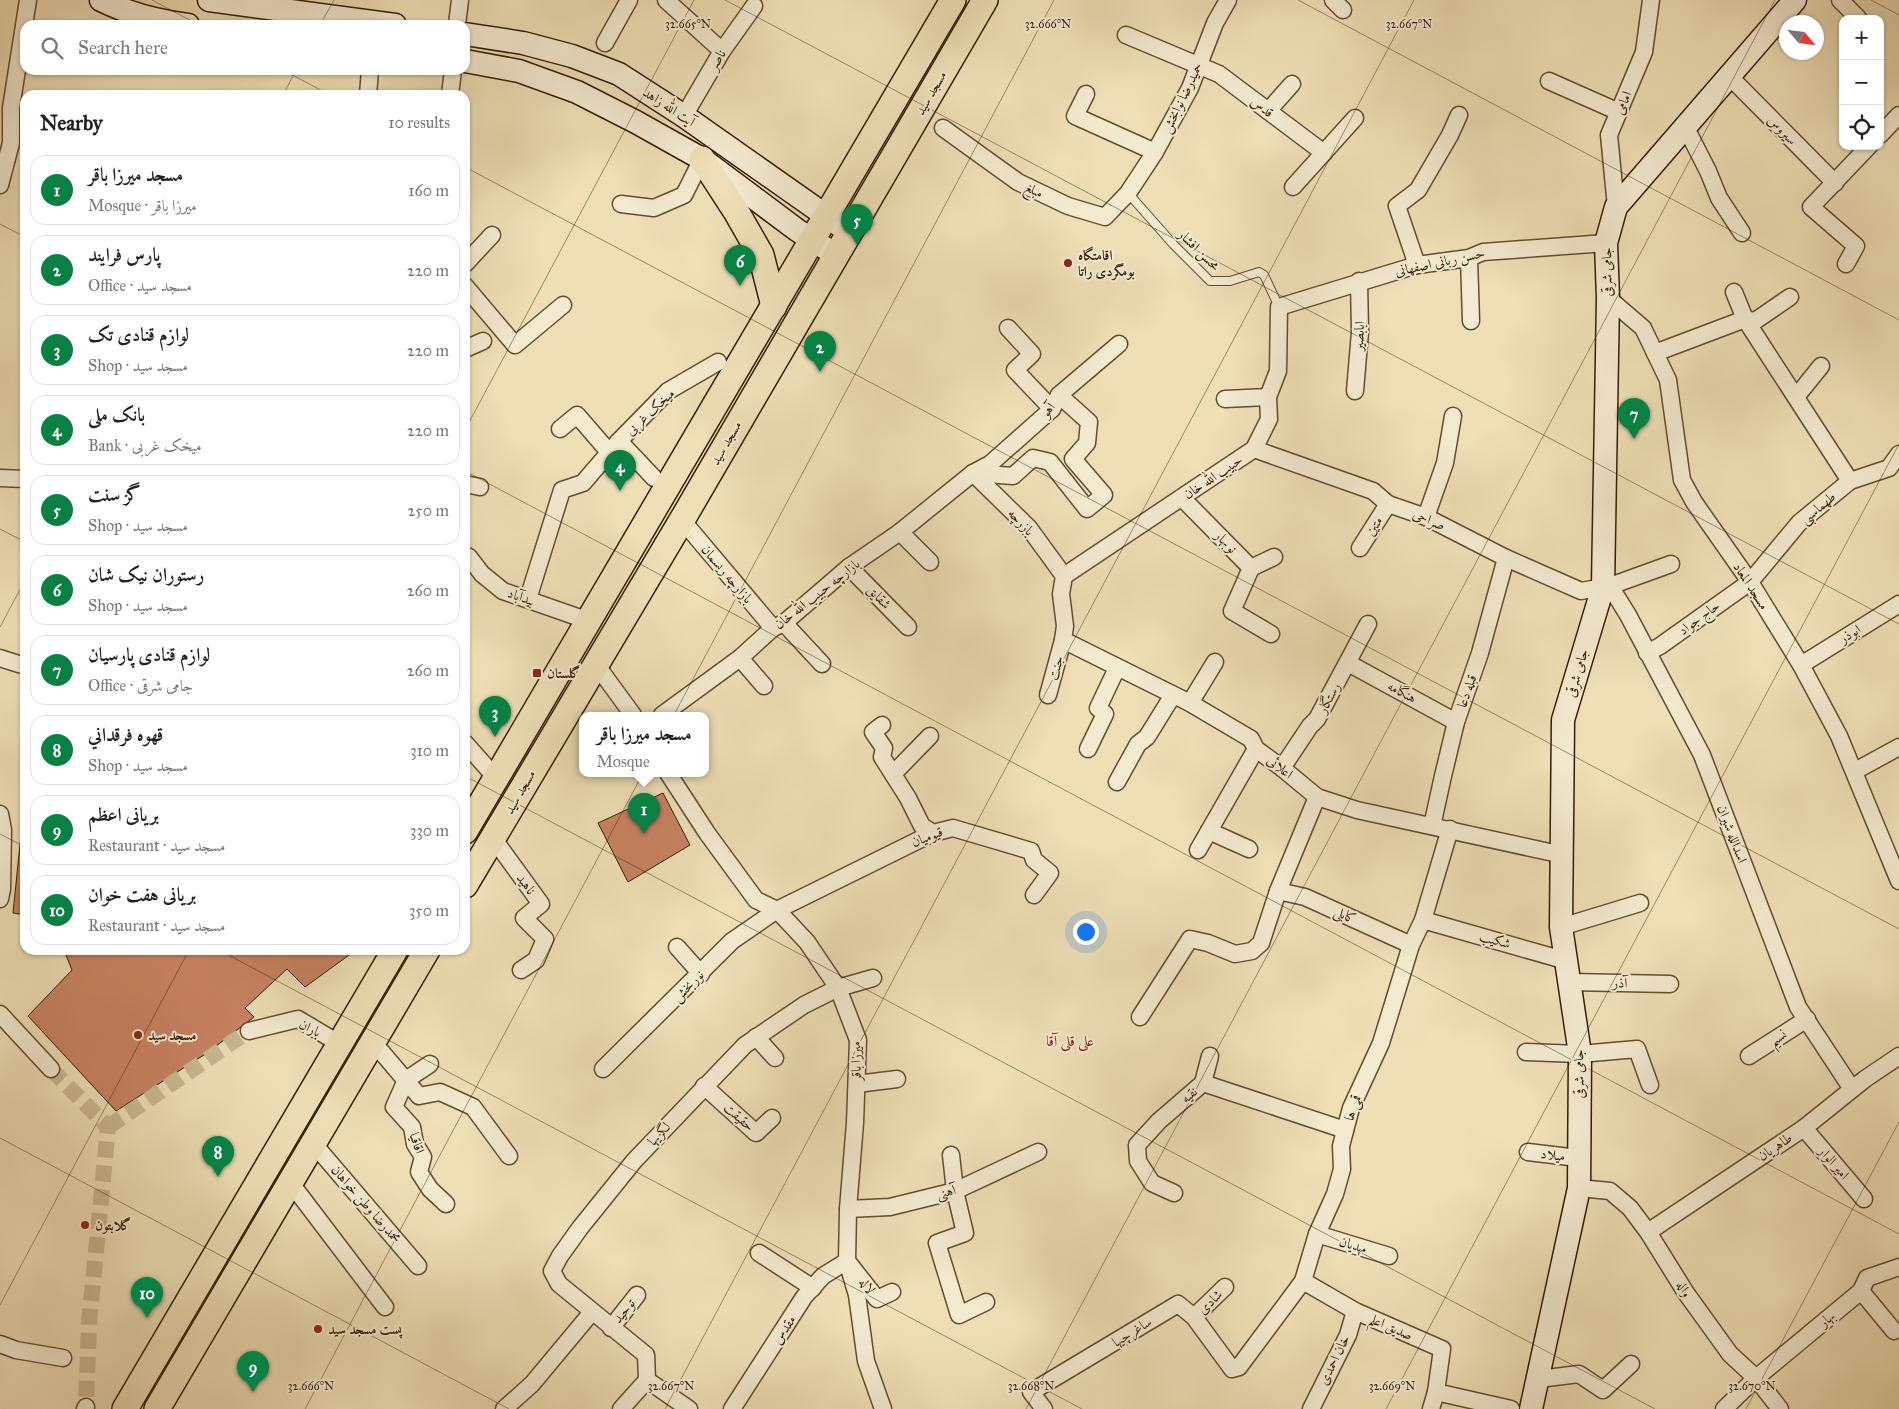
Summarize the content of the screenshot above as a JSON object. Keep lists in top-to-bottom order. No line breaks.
{"streets":{"main road":["مسجد سید"],"street":["ناصر","حمیدرضا نوابخش","امامی","آیت الله زاهد","قدس","سیروس","مبلغ","حسن ربانی اصفهانی","جامی شرقی","ابابصیر","آهو","میخک غربی","حبیب الله خان","طهماسبی","صراحی","بازرچه","متین","نوبهار","بازارچه ریسمان","مسجد المعاد","بازارچه حبیب الله خان","بیدآباد","شقایق","حاج جواد","ابوذر","جنت","قبله دعا","هنگامه","رستگار","اعلائی","اسدالله شیران","قیومیان","ناهید","کابلی","شکیب","آذر","نوربخش","باران","نسیم","میرزا باقر","نقیه","قمی ها","حقیقت","لگزیها","اقاقیا","طاهریان","میلاد","امیر الوار","آهنی","محمدرضا وطن خواهان","مهدیان","لاله","واله","شادی","توحید","بهار","صدیق اعلم","مقدس","ساغرچیها","خان احمدی"],"lane":["محسن افشار"]},"crossings":[["ناصر","آیت الله زاهد"],["مسجد سید","آیت الله زاهد"],["مسجد سید","بازارچه ریسمان"],["مسجد سید","بیدآباد"],["مسجد سید","ناهید"],["حمیدرضا نوابخش","قدس"],["حمیدرضا نوابخش","مبلغ"],["حمیدرضا نوابخش","محسن افشار"],["امامی","جامی شرقی"],["سیروس","جامی شرقی"],["مبلغ","محسن افشار"],["محسن افشار","حسن ربانی اصفهانی"],["محسن افشار","حبیب الله خان"],["حسن ربانی اصفهانی","جامی شرقی"],["حسن ربانی اصفهانی","ابابصیر"],["حسن ربانی اصفهانی","حبیب الله خان"],["جامی شرقی","صراحی"],["جامی شرقی","مسجد المعاد"],["جامی شرقی","اعلائی"],["جامی شرقی","اسدالله شیران"],["جامی شرقی","شکیب"],["جامی شرقی","آذر"],["جامی شرقی","میلاد"],["جامی شرقی","واله"],["آهو","بازرچه"],["آهو","بازارچه حبیب الله خان"],["میخک غربی","بیدآباد"],["حبیب الله خان","صراحی"],["حبیب الله خان","بازرچه"],["حبیب الله خان","نوبهار"],["طهماسبی","مسجد المعاد"],["طهماسبی","حاج جواد"],["صراحی","متین"],["صراحی","قبله دعا"],["صراحی","اسدالله شیران"],["بازرچه","بازارچه حبیب الله خان"],["بازارچه ریسمان","بازارچه حبیب الله خان"],["مسجد المعاد","حاج جواد"],["مسجد المعاد","ابوذر"],["بازارچه حبیب الله خان","شقایق"],["حاج جواد","اسدالله شیران"],["جنت","اعلائی"],["قبله دعا","هنگامه"],["قبله دعا","اعلائی"],["هنگامه","رستگار"],["رستگار","اعلائی"],["اعلائی","قمی ها"],["اسدالله شیران","نسیم"],["اسدالله شیران","طاهریان"],["قیومیان","نوربخش"],["قیومیان","میرزا باقر"],["کابلی","قمی ها"],["شکیب","آذر"],["شکیب","قمی ها"],["نوربخش","میرزا باقر"],["میرزا باقر","لگزیها"],["میرزا باقر","آهنی"],["میرزا باقر","لاله"],["میرزا باقر","مقدس"],["نقیه","قمی ها"],["قمی ها","مهدیان"],["قمی ها","صدیق اعلم"],["قمی ها","ساغرچیها"],["حقیقت","لگزیها"],["لگزیها","توحید"],["طاهریان","امیر الوار"],["طاهریان","واله"],["لاله","مقدس"],["واله","بهار"],["شادی","ساغرچیها"],["صدیق اعلم","خان احمدی"]],"districts":["علی قلی آقا"],"places":{"other":["اقامتگاه بومگردی راتا","مسجد سید","گلابتون","پست مسجد سید"],"transit":["گلستان"]},"north":"bottom right","page":{"map_buttons":["+","−"],"search":"Search here","heading":["Nearby","10 results"],"list":[{"mark":"1","name":"مسجد میرزا باقر","note":"Mosque · میرزا باقر","value":"160 m"},{"mark":"2","name":"پارس فرایند","note":"Office · مسجد سید","value":"220 m"},{"mark":"3","name":"لوازم قنادی تک","note":"Shop · مسجد سید","value":"220 m"},{"mark":"4","name":"بانک ملی","note":"Bank · میخک غربی","value":"220 m"},{"mark":"5","name":"گز سنت","note":"Shop · مسجد سید","value":"250 m"},{"mark":"6","name":"رستوران نیک شان","note":"Shop · مسجد سید","value":"260 m"},{"mark":"7","name":"لوازم قنادی پارسیان","note":"Office · جامی شرقی","value":"260 m"},{"mark":"8","name":"قهوه فرقداني","note":"Shop · مسجد سید","value":"310 m"},{"mark":"9","name":"بریانی اعظم","note":"Restaurant · مسجد سید","value":"330 m"},{"mark":"10","name":"بریانی هفت خوان","note":"Restaurant · مسجد سید","value":"350 m"}],"pins":["5","6","2","7","4","3","1","8","10","9"],"popup":["مسجد میرزا باقر","Mosque"]},"coordinates":["32.665°N","32.666°N","32.667°N","32.668°N","32.669°N","32.670°N"]}
